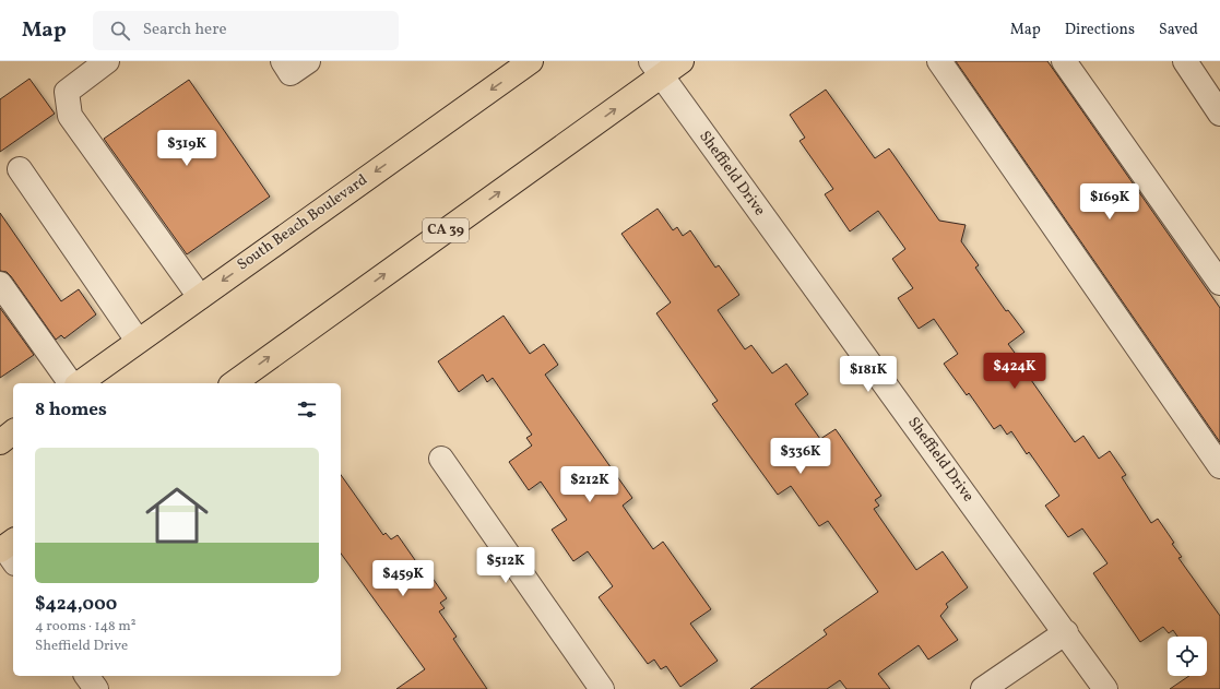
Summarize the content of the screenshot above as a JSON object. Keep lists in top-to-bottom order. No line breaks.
{"streets":{"main road":["South Beach Boulevard","CA 39"],"street":["Sheffield Drive"]},"crossings":[["Sheffield Drive","CA 39"]],"page":{"header":"Map","search":"Search here","nav":["Map","Directions","Saved"],"price":["$319K","$169K","$424K","$181K","$336K","$212K","$512K","$459K"],"heading":"8 homes","list":[{"name":"$424,000","note":"4 rooms · 148 m² · Sheffield Drive"}]}}
